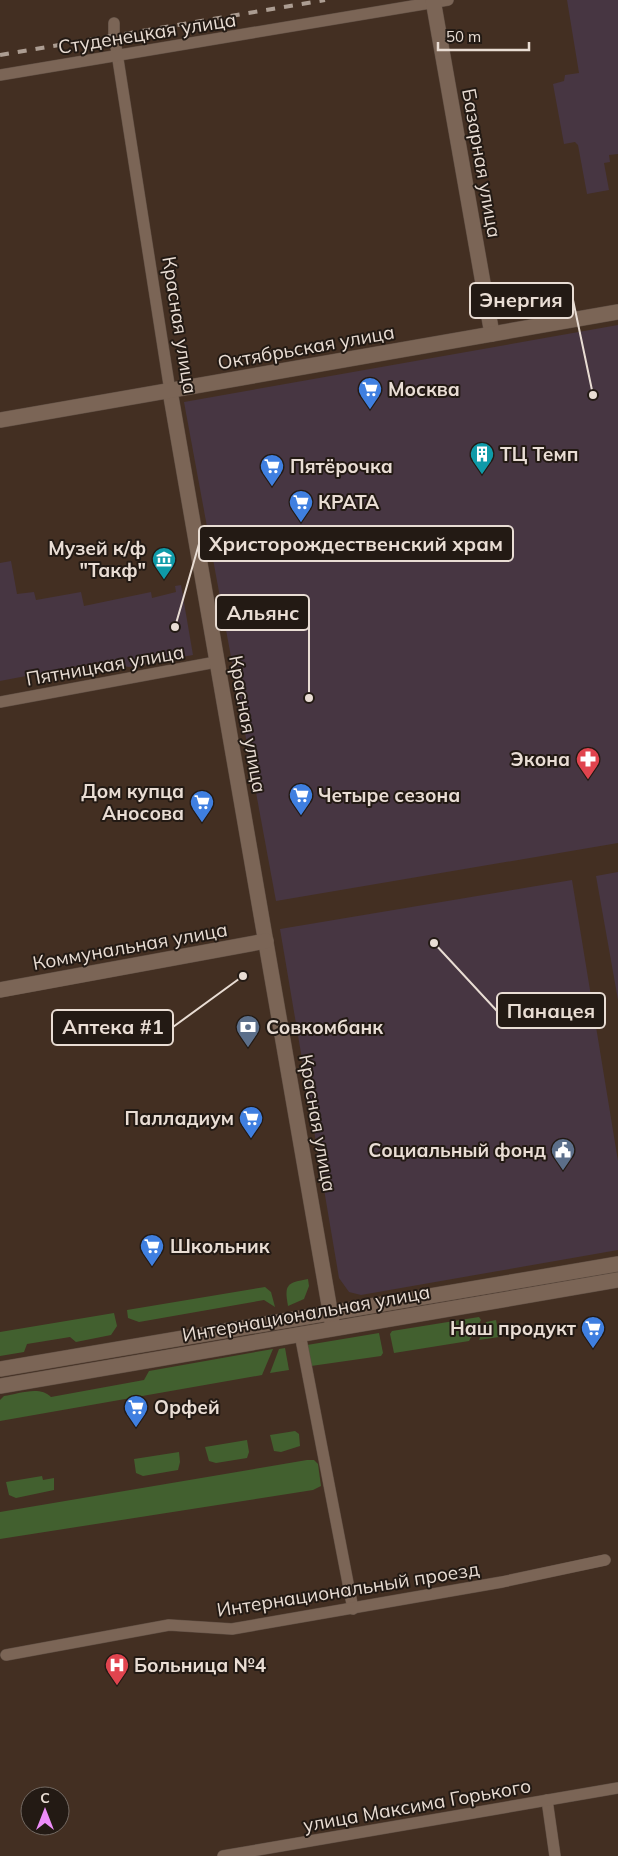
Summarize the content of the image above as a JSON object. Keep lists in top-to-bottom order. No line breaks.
{"streets":{"main road":["Базарная улица","Красная улица","Октябрьская улица","Коммунальная улица","Интернациональная улица"],"street":["Студенецкая улица","Пятницкая улица","Интернациональный проезд","улица Максима Горького"]},"crossings":[["Студенецкая улица","Базарная улица"],["Студенецкая улица","Красная улица"],["Базарная улица","Октябрьская улица"],["Красная улица","Октябрьская улица"],["Красная улица","Пятницкая улица"],["Красная улица","Коммунальная улица"],["Красная улица","Интернациональная улица"]],"places":{"other":["Энергия","Христорождественский храм","Альянс","Панацея","Аптека #1"],"supermarket":["Москва","Пятёрочка","КРАТА","Четыре сезона","Дом купца Аносова","Палладиум","Школьник","Наш продукт","Орфей"],"building":["ТЦ Темп"],"museum":["Музей к/ф \"Такф\""],"pharmacy":["Экона"],"bank":["Совкомбанк"],"public building":["Социальный фонд"],"hospital":["Больница №4"]},"scale_bar":"50 m","north":"top"}
